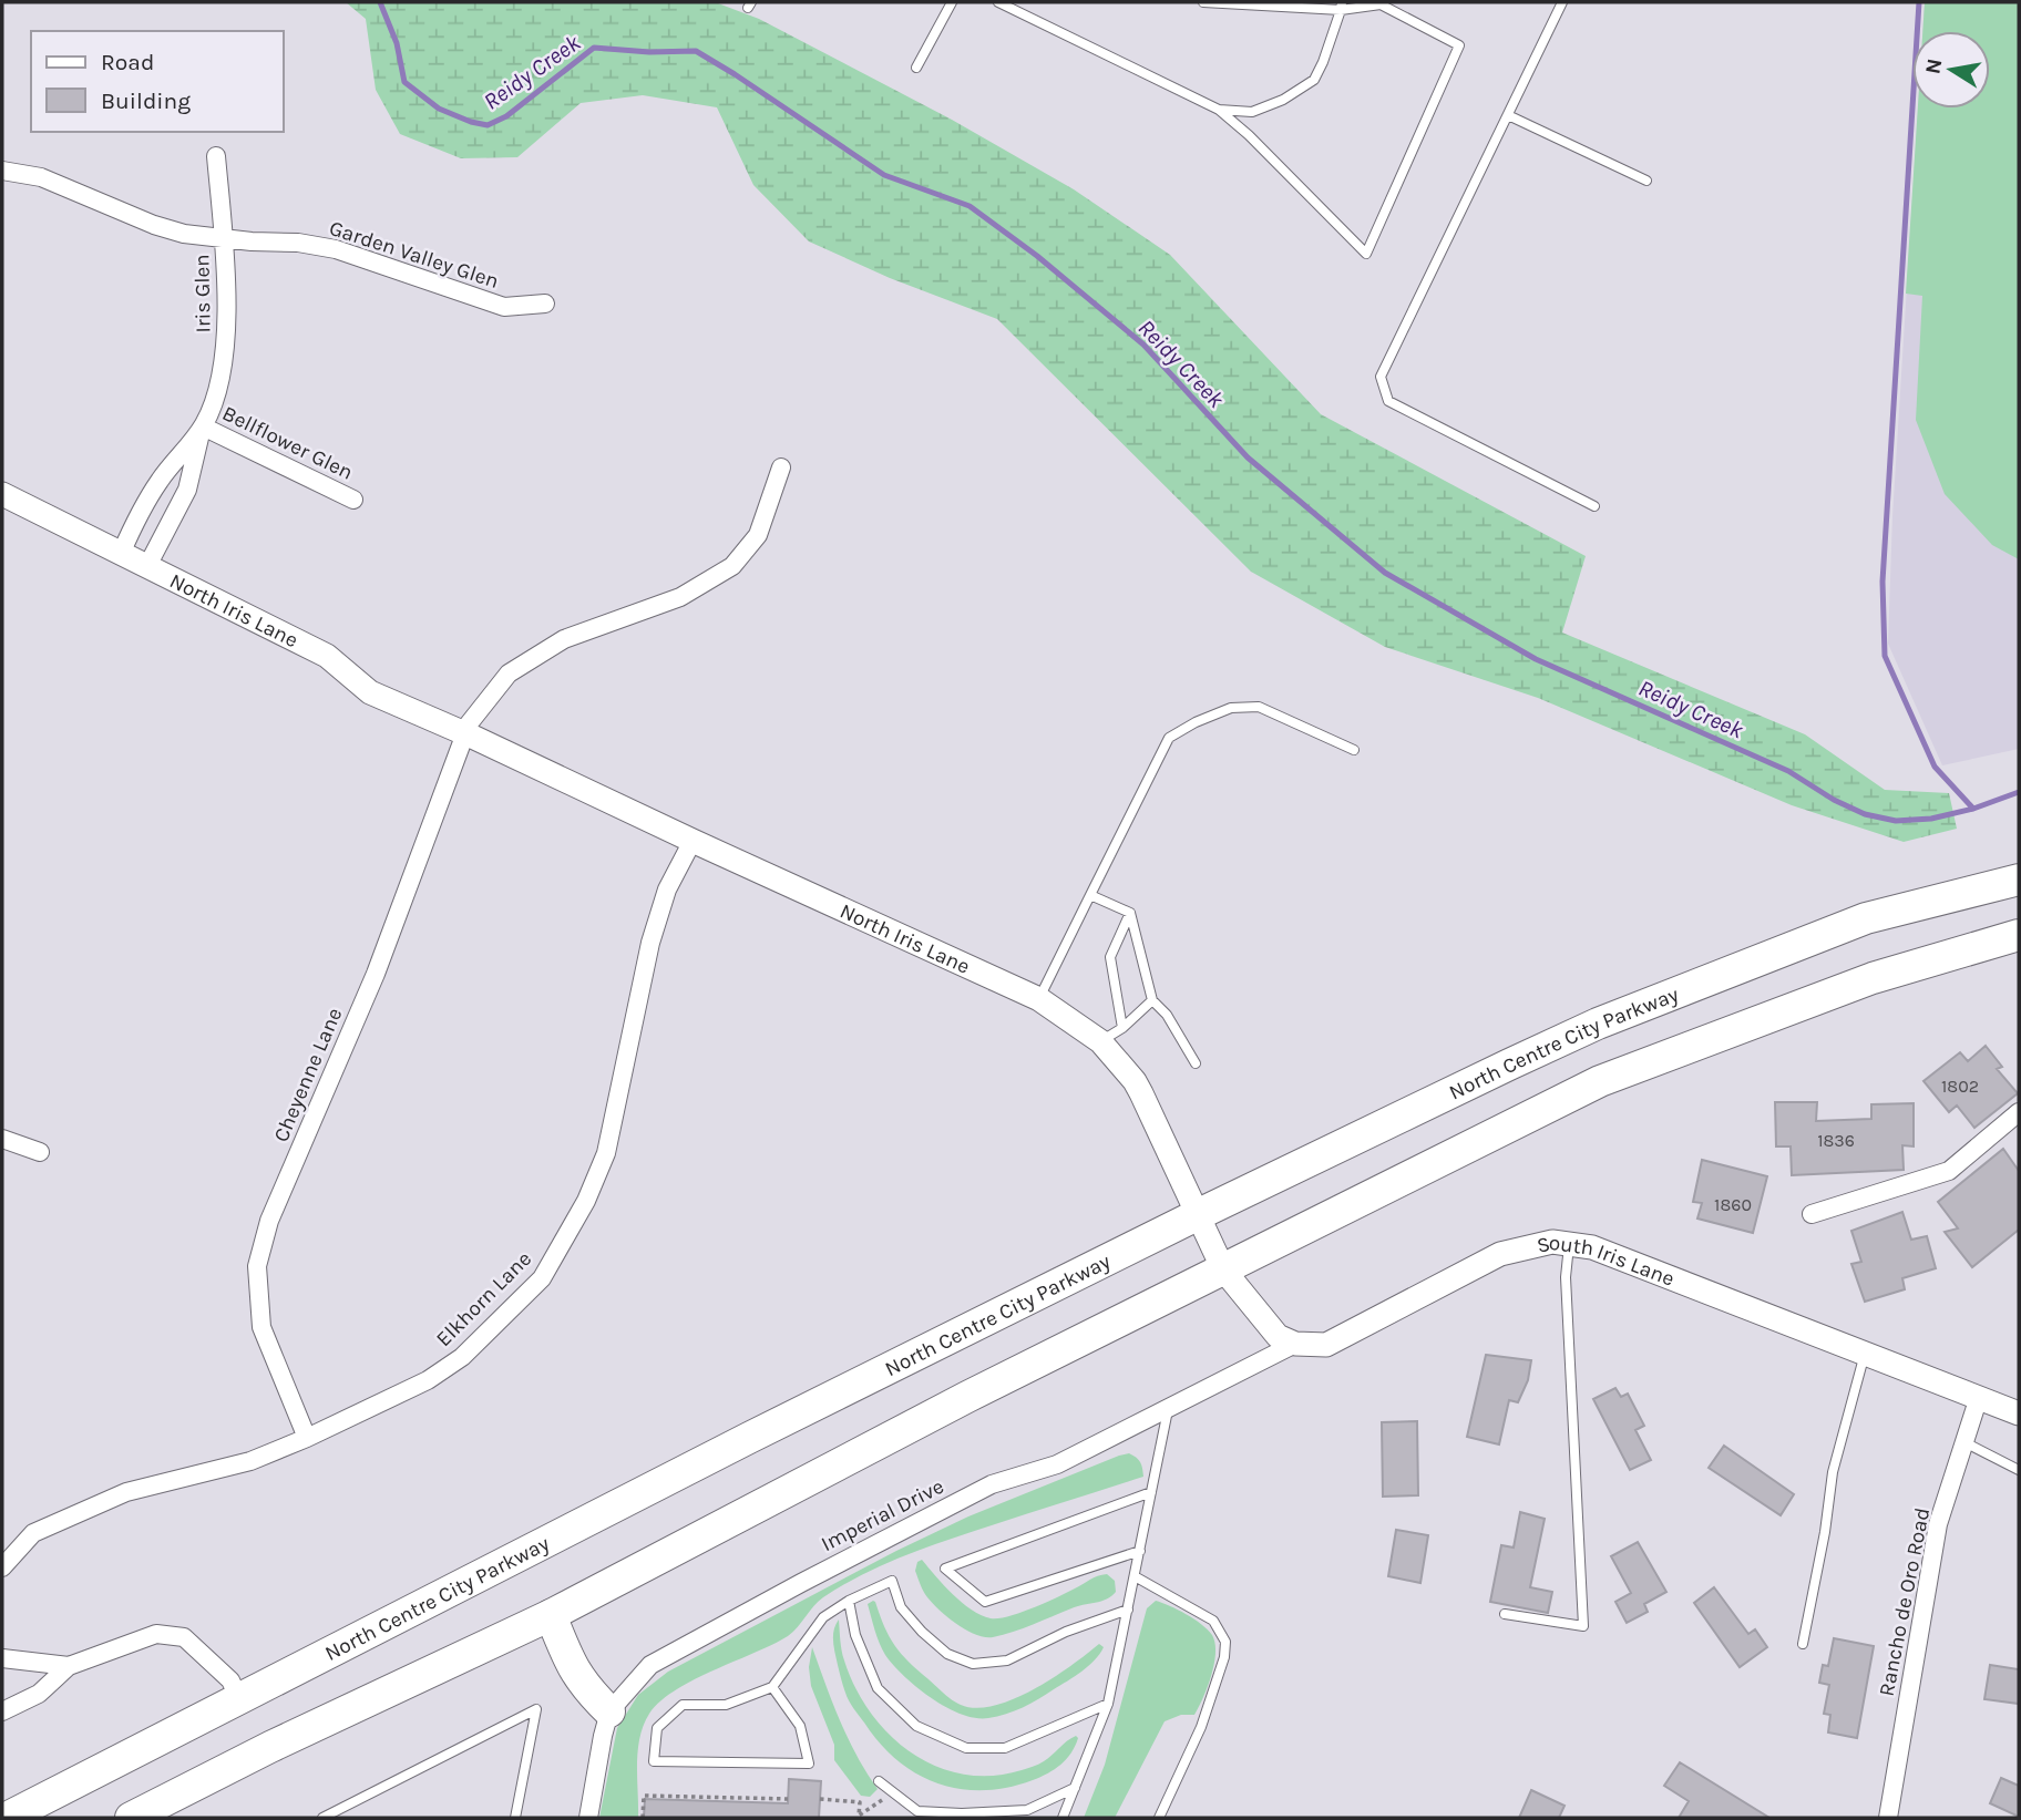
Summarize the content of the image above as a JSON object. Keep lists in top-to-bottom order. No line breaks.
{"streets":{"highway":["North Centre City Parkway"],"street":["Garden Valley Glen","Iris Glen","Bellflower Glen","North Iris Lane","Cheyenne Lane","South Iris Lane","Elkhorn Lane","Imperial Drive","Rancho de Oro Road"]},"crossings":[["Garden Valley Glen","Iris Glen"],["Iris Glen","Bellflower Glen"],["Iris Glen","North Iris Lane"],["North Iris Lane","North Centre City Parkway"],["North Iris Lane","Cheyenne Lane"],["North Iris Lane","Elkhorn Lane"],["Cheyenne Lane","Elkhorn Lane"],["South Iris Lane","Imperial Drive"],["South Iris Lane","Rancho de Oro Road"]],"water":["Reidy Creek"],"house_numbers":["1802","1836","1860"],"legend":["Road","Building"],"north":"left"}
